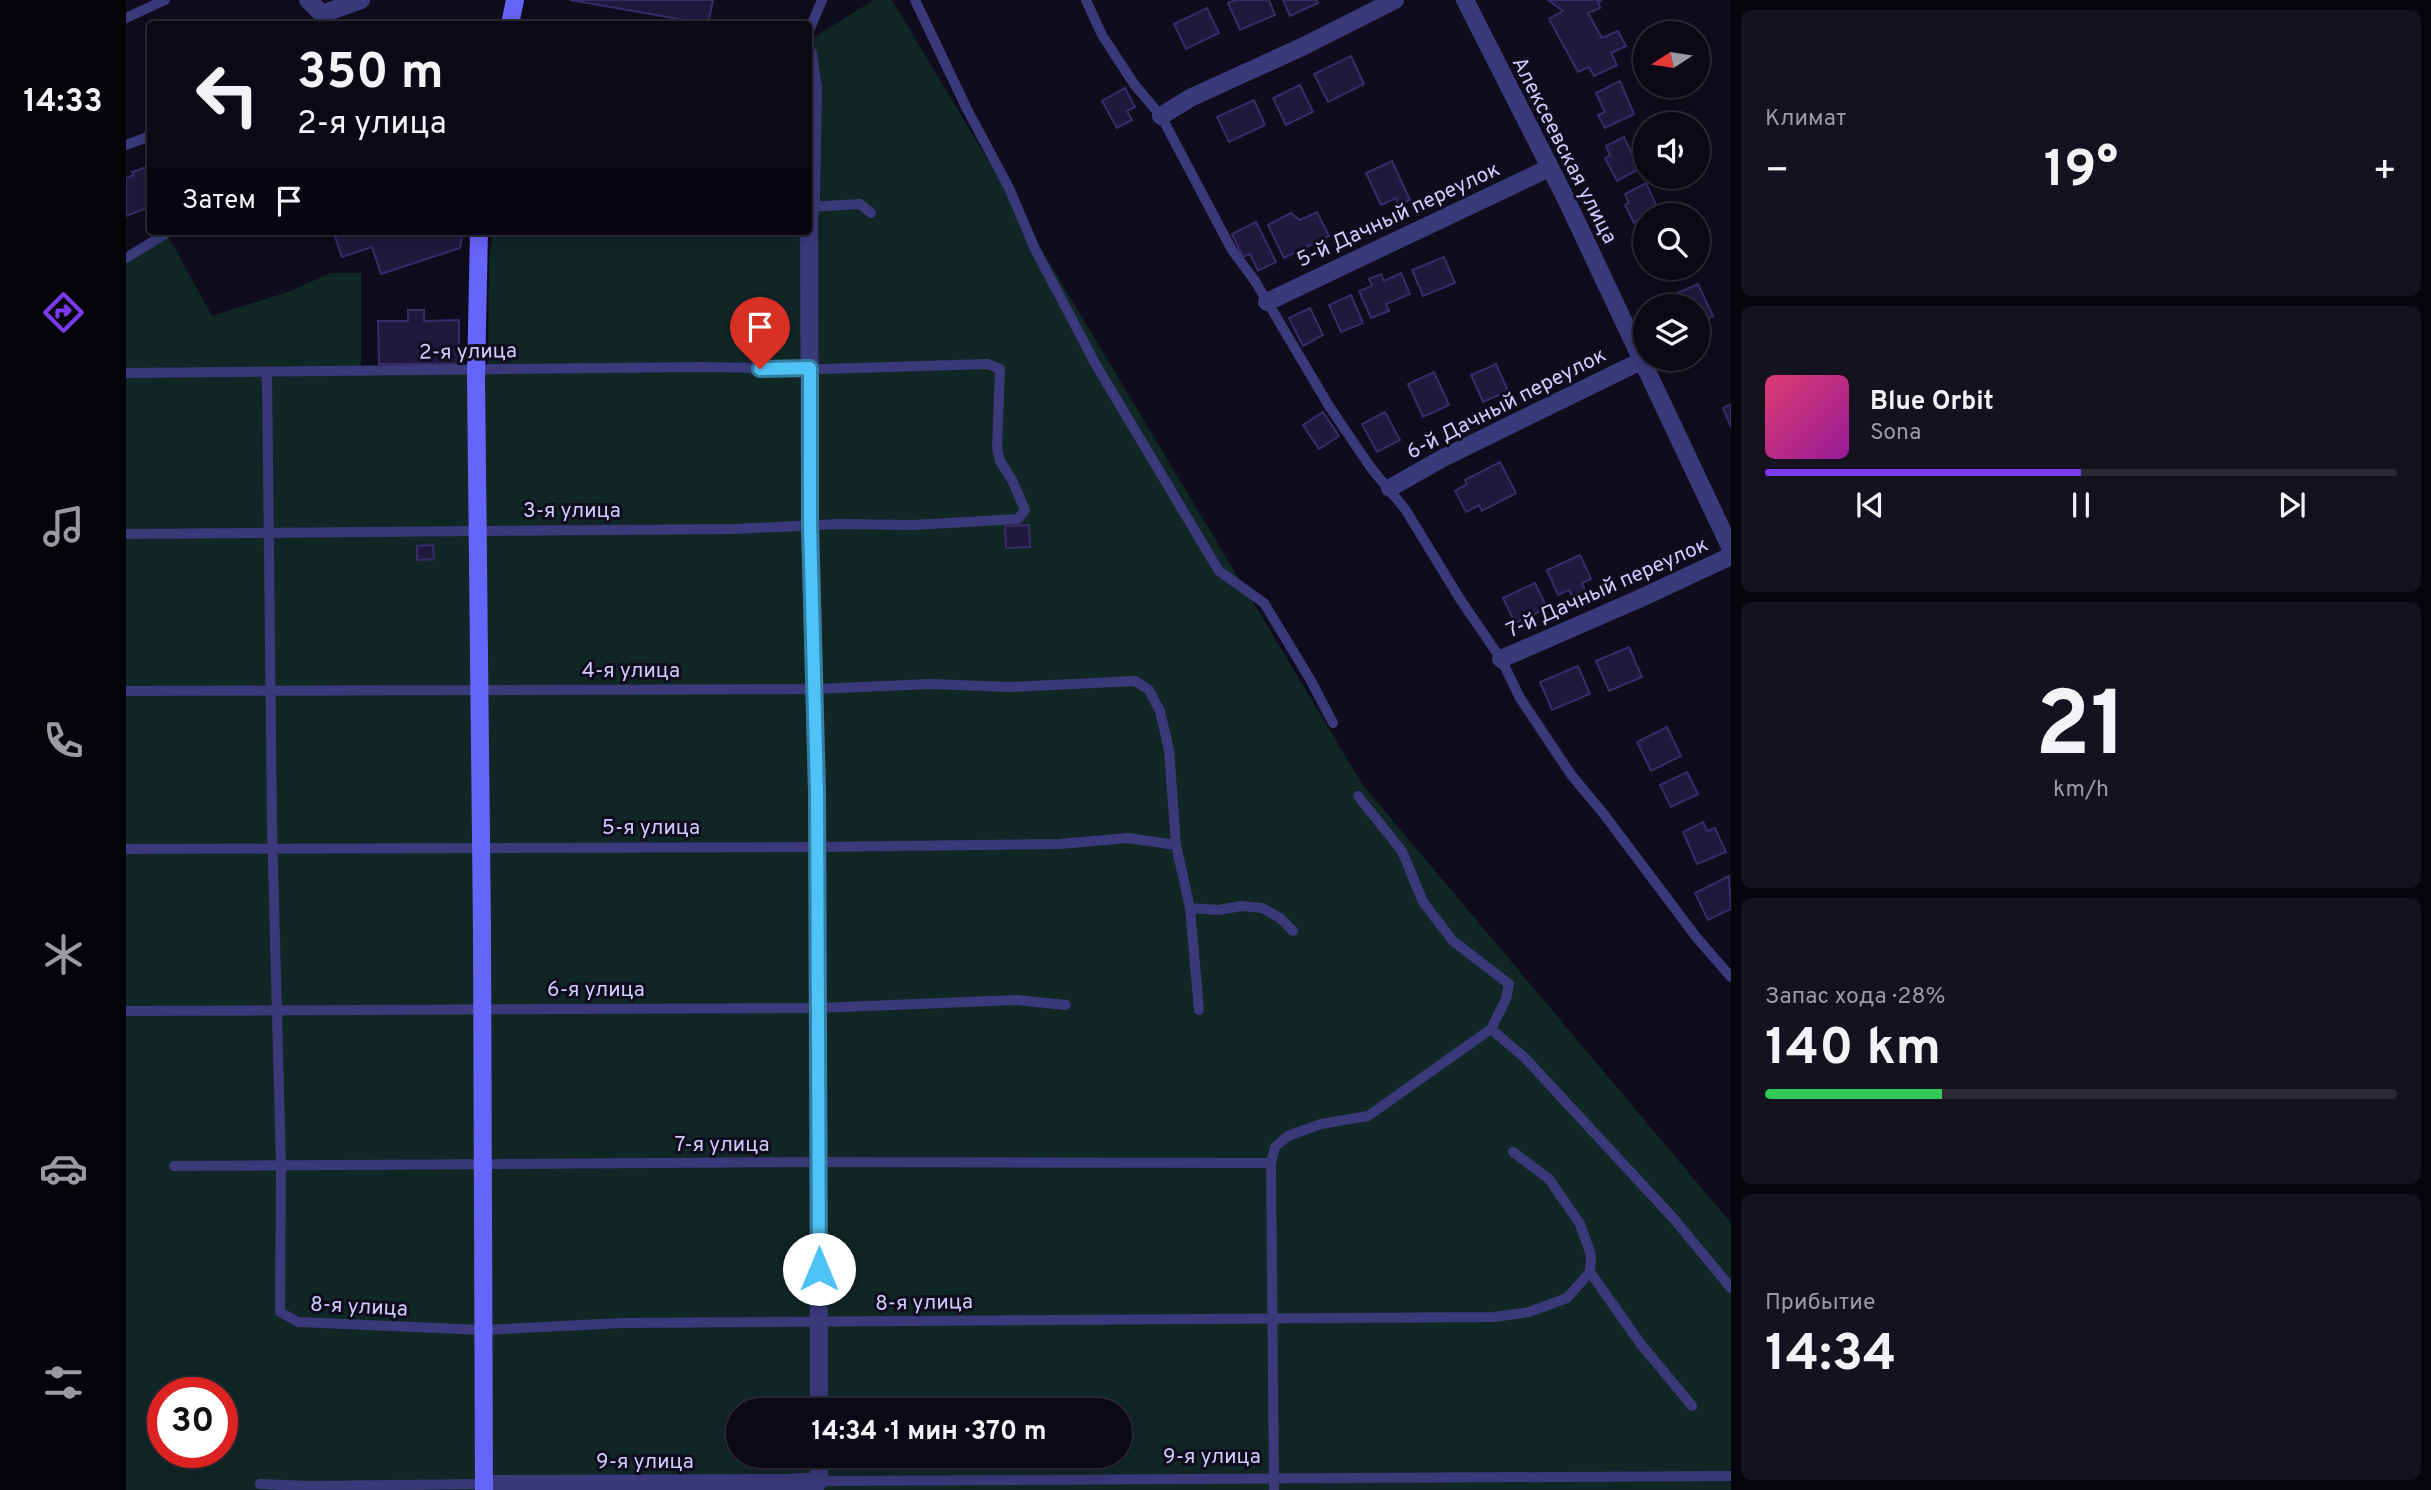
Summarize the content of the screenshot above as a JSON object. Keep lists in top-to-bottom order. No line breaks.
{"streets":{"street":["Алексеевская улица","5-й Дачный переулок","6-й Дачный переулок","7-й Дачный переулок","9-я улица"],"lane":["2-я улица","3-я улица","4-я улица","5-я улица","6-я улица","7-я улица","8-я улица"]},"crossings":[["Алексеевская улица","5-й Дачный переулок"],["2-я улица","3-я улица"],["4-я улица","5-я улица"],["7-я улица","8-я улица"]],"north":"left","page":{"tabs":"14:33","tile":["Климат",["21","km/h"],["Запас хода · 28%","140 km"],["Прибытие","14:34"]],"turn":["350 m","2-я улица"],"heat":["−","19°","+"],"then":"Затем","song":["Blue Orbit","Sona"],"limit":"30","trip":"14:34 · 1 мин · 370 m"}}
